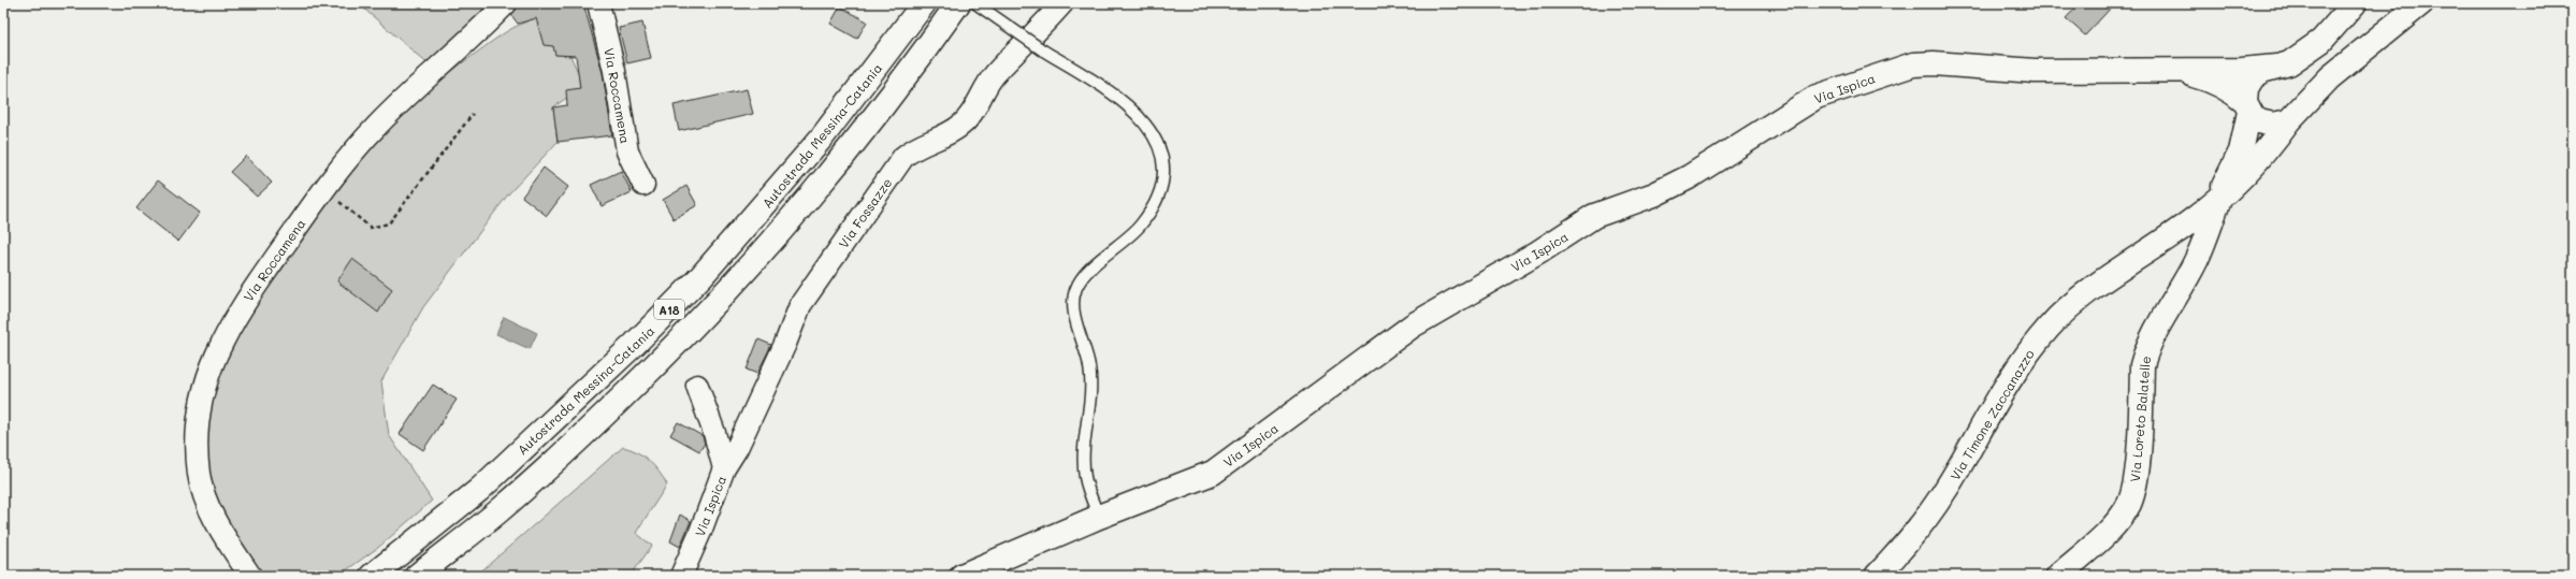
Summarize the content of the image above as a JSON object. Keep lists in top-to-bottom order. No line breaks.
{"streets":{"main road":["Via Ispica","Autostrada Messina-Catania","A18","Via Timone Zaccanazzo","Via Loreto Balatelle"],"street":["Via Roccamena","Via Fossazze"]},"crossings":[["Via Ispica","Via Fossazze"],["Via Timone Zaccanazzo","Via Loreto Balatelle"]]}
